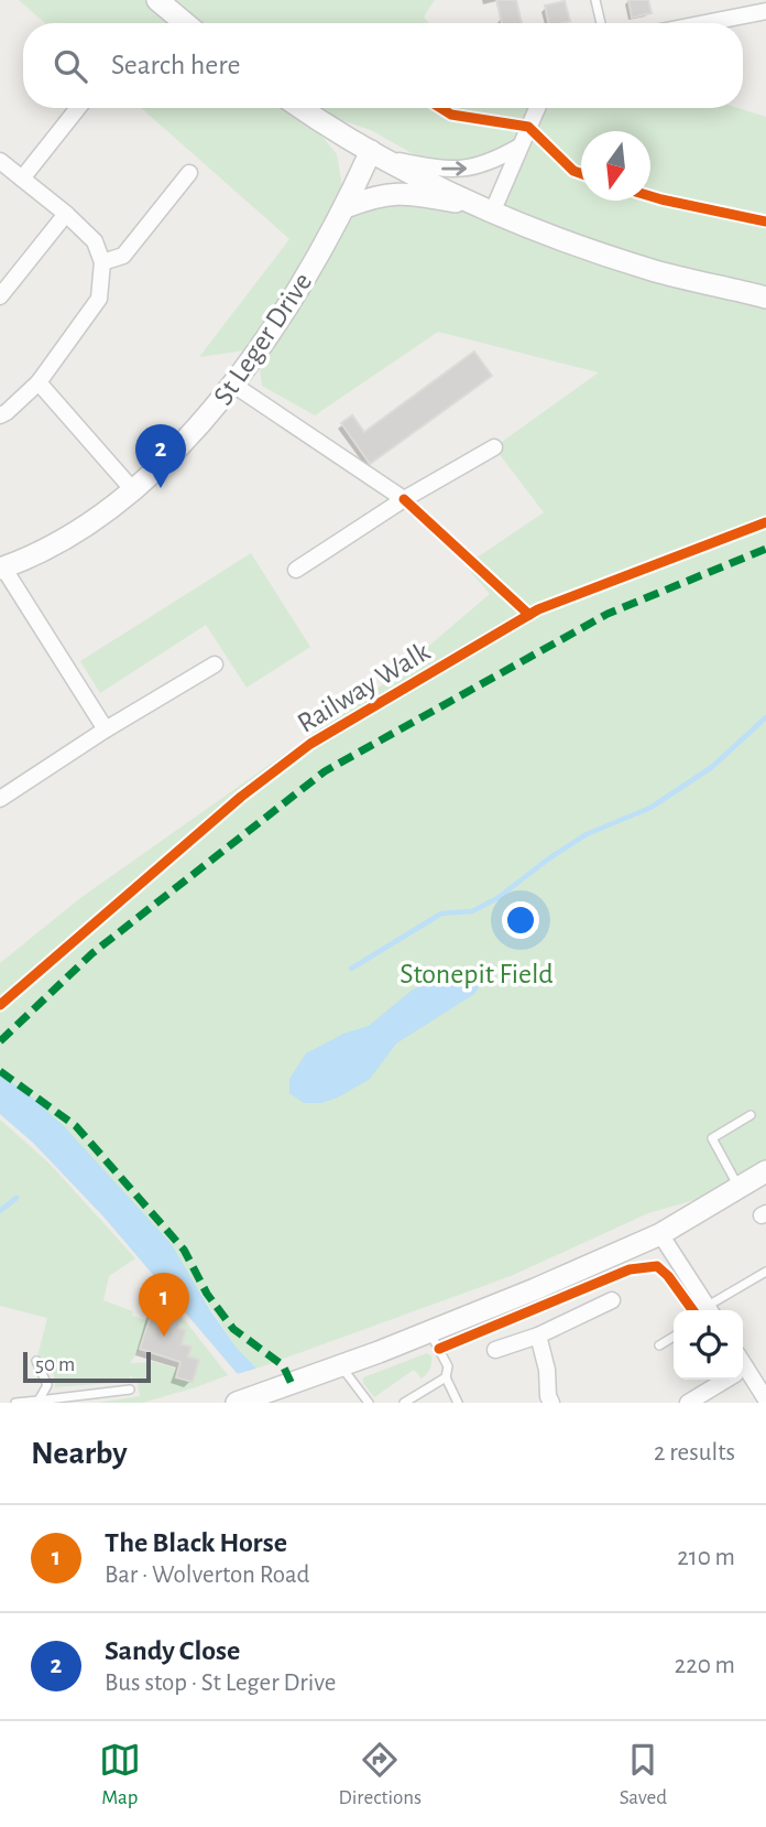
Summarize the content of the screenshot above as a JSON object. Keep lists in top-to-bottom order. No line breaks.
{"streets":{"street":["St Leger Drive"],"cycle path":["Railway Walk"]},"parks":["Stonepit Field"],"scale_bar":"50 m","north":"bottom","page":{"search":"Search here","pins":["2","1"],"scale":"50 m","heading":["Nearby","2 results"],"list":[{"mark":"1","name":"The Black Horse","note":"Bar · Wolverton Road","value":"210 m"},{"mark":"2","name":"Sandy Close","note":"Bus stop · St Leger Drive","value":"220 m"}],"nav":["Map","Directions","Saved"]}}
